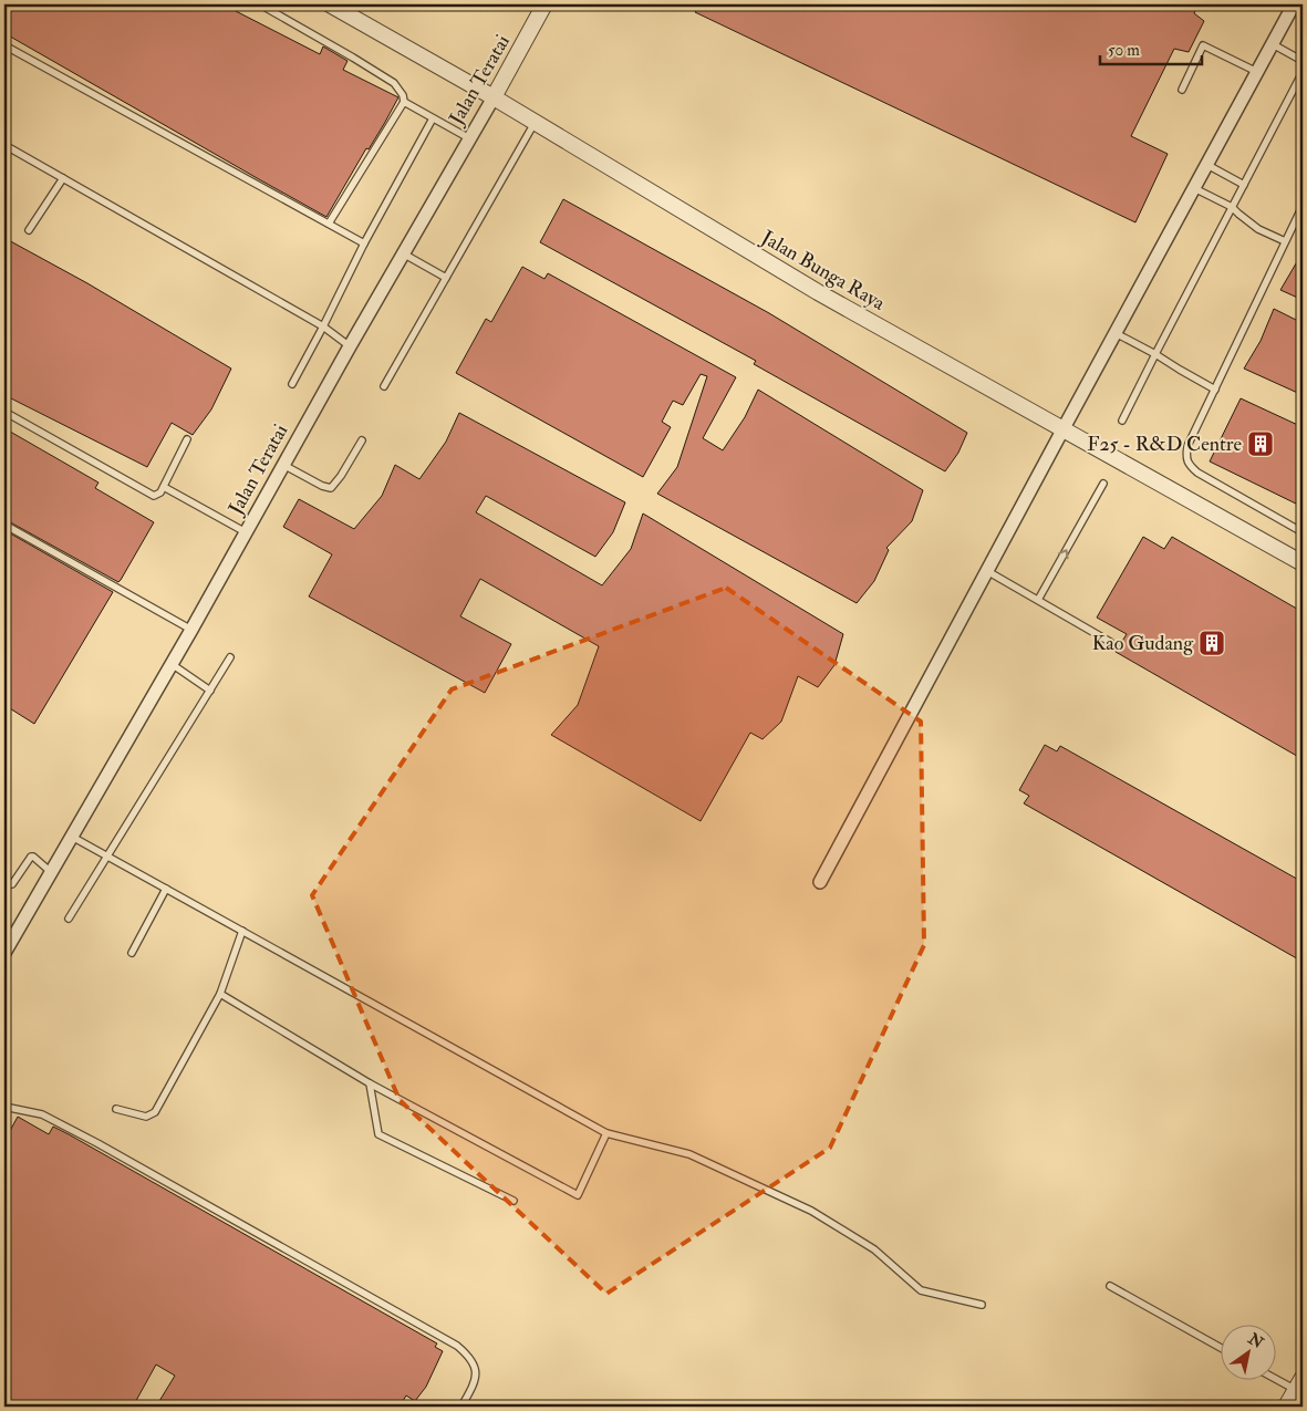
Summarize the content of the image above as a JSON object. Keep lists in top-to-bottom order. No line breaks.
{"streets":{"street":["Jalan Teratai","Jalan Bunga Raya"]},"crossings":[["Jalan Teratai","Jalan Bunga Raya"]],"places":{"building":["F25 - R&D Centre","Kao Gudang"]},"scale_bar":"50 m","north":"top right"}
